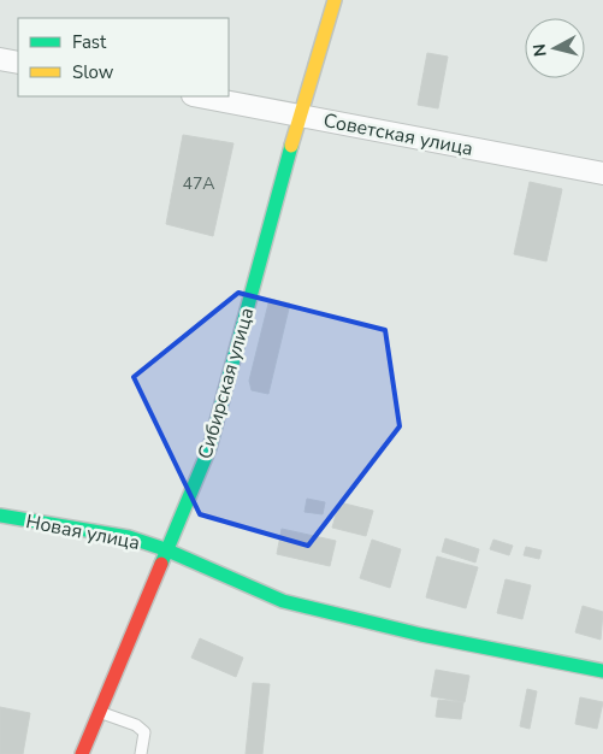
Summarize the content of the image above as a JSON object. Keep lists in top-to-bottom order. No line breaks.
{"streets":{"street":["Советская улица","Сибирская улица","Новая улица"]},"crossings":[["Советская улица","Сибирская улица"],["Сибирская улица","Новая улица"]],"house_numbers":["47А"],"legend":["Fast","Slow"],"north":"left"}
